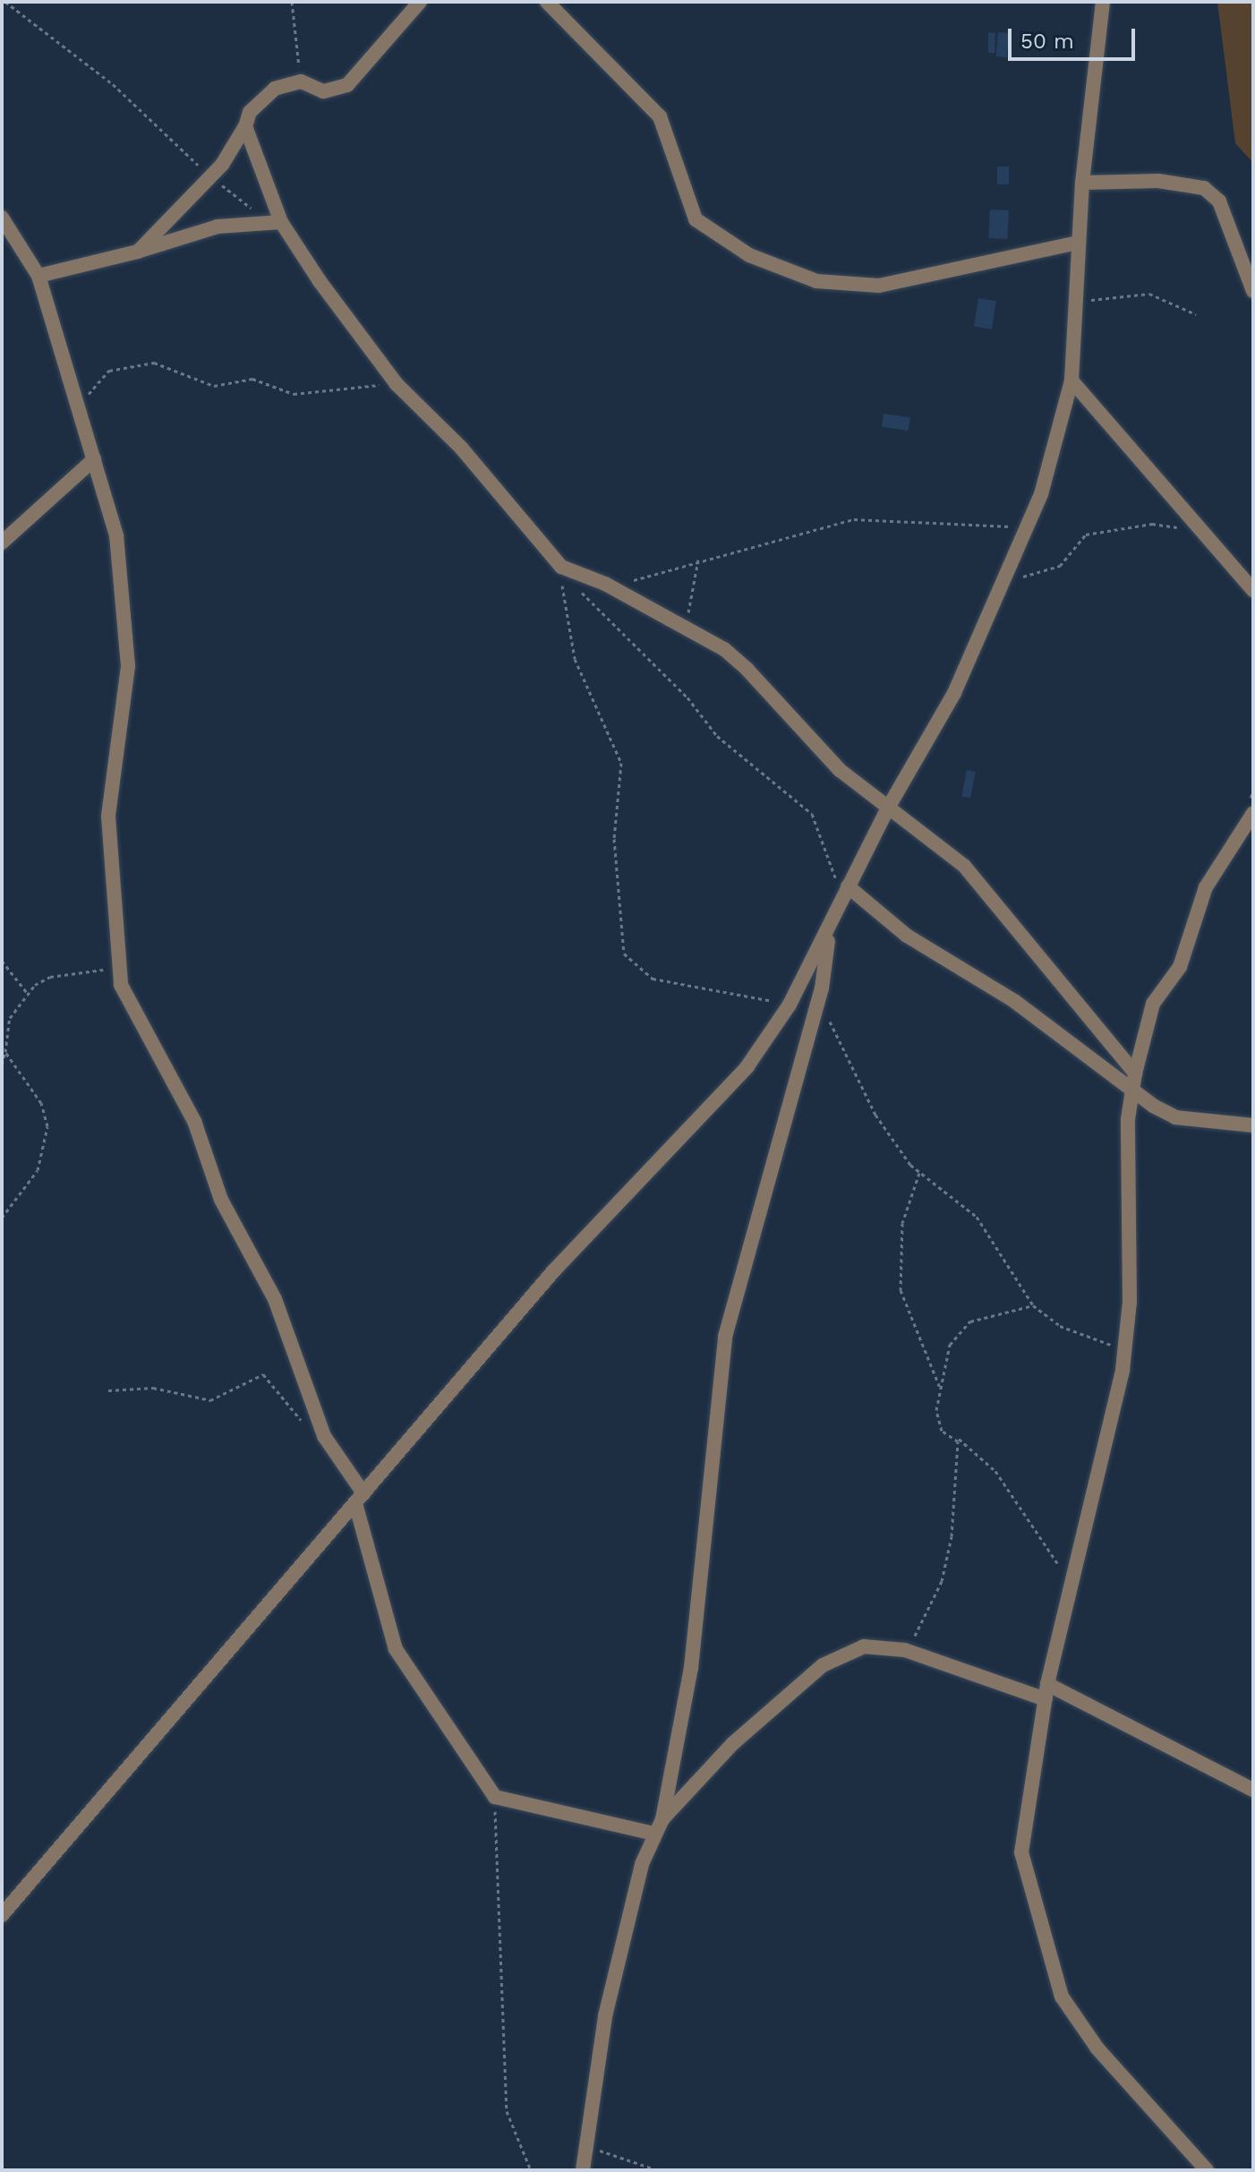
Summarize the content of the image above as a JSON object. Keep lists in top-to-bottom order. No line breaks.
{"scale_bar":"50 m"}
